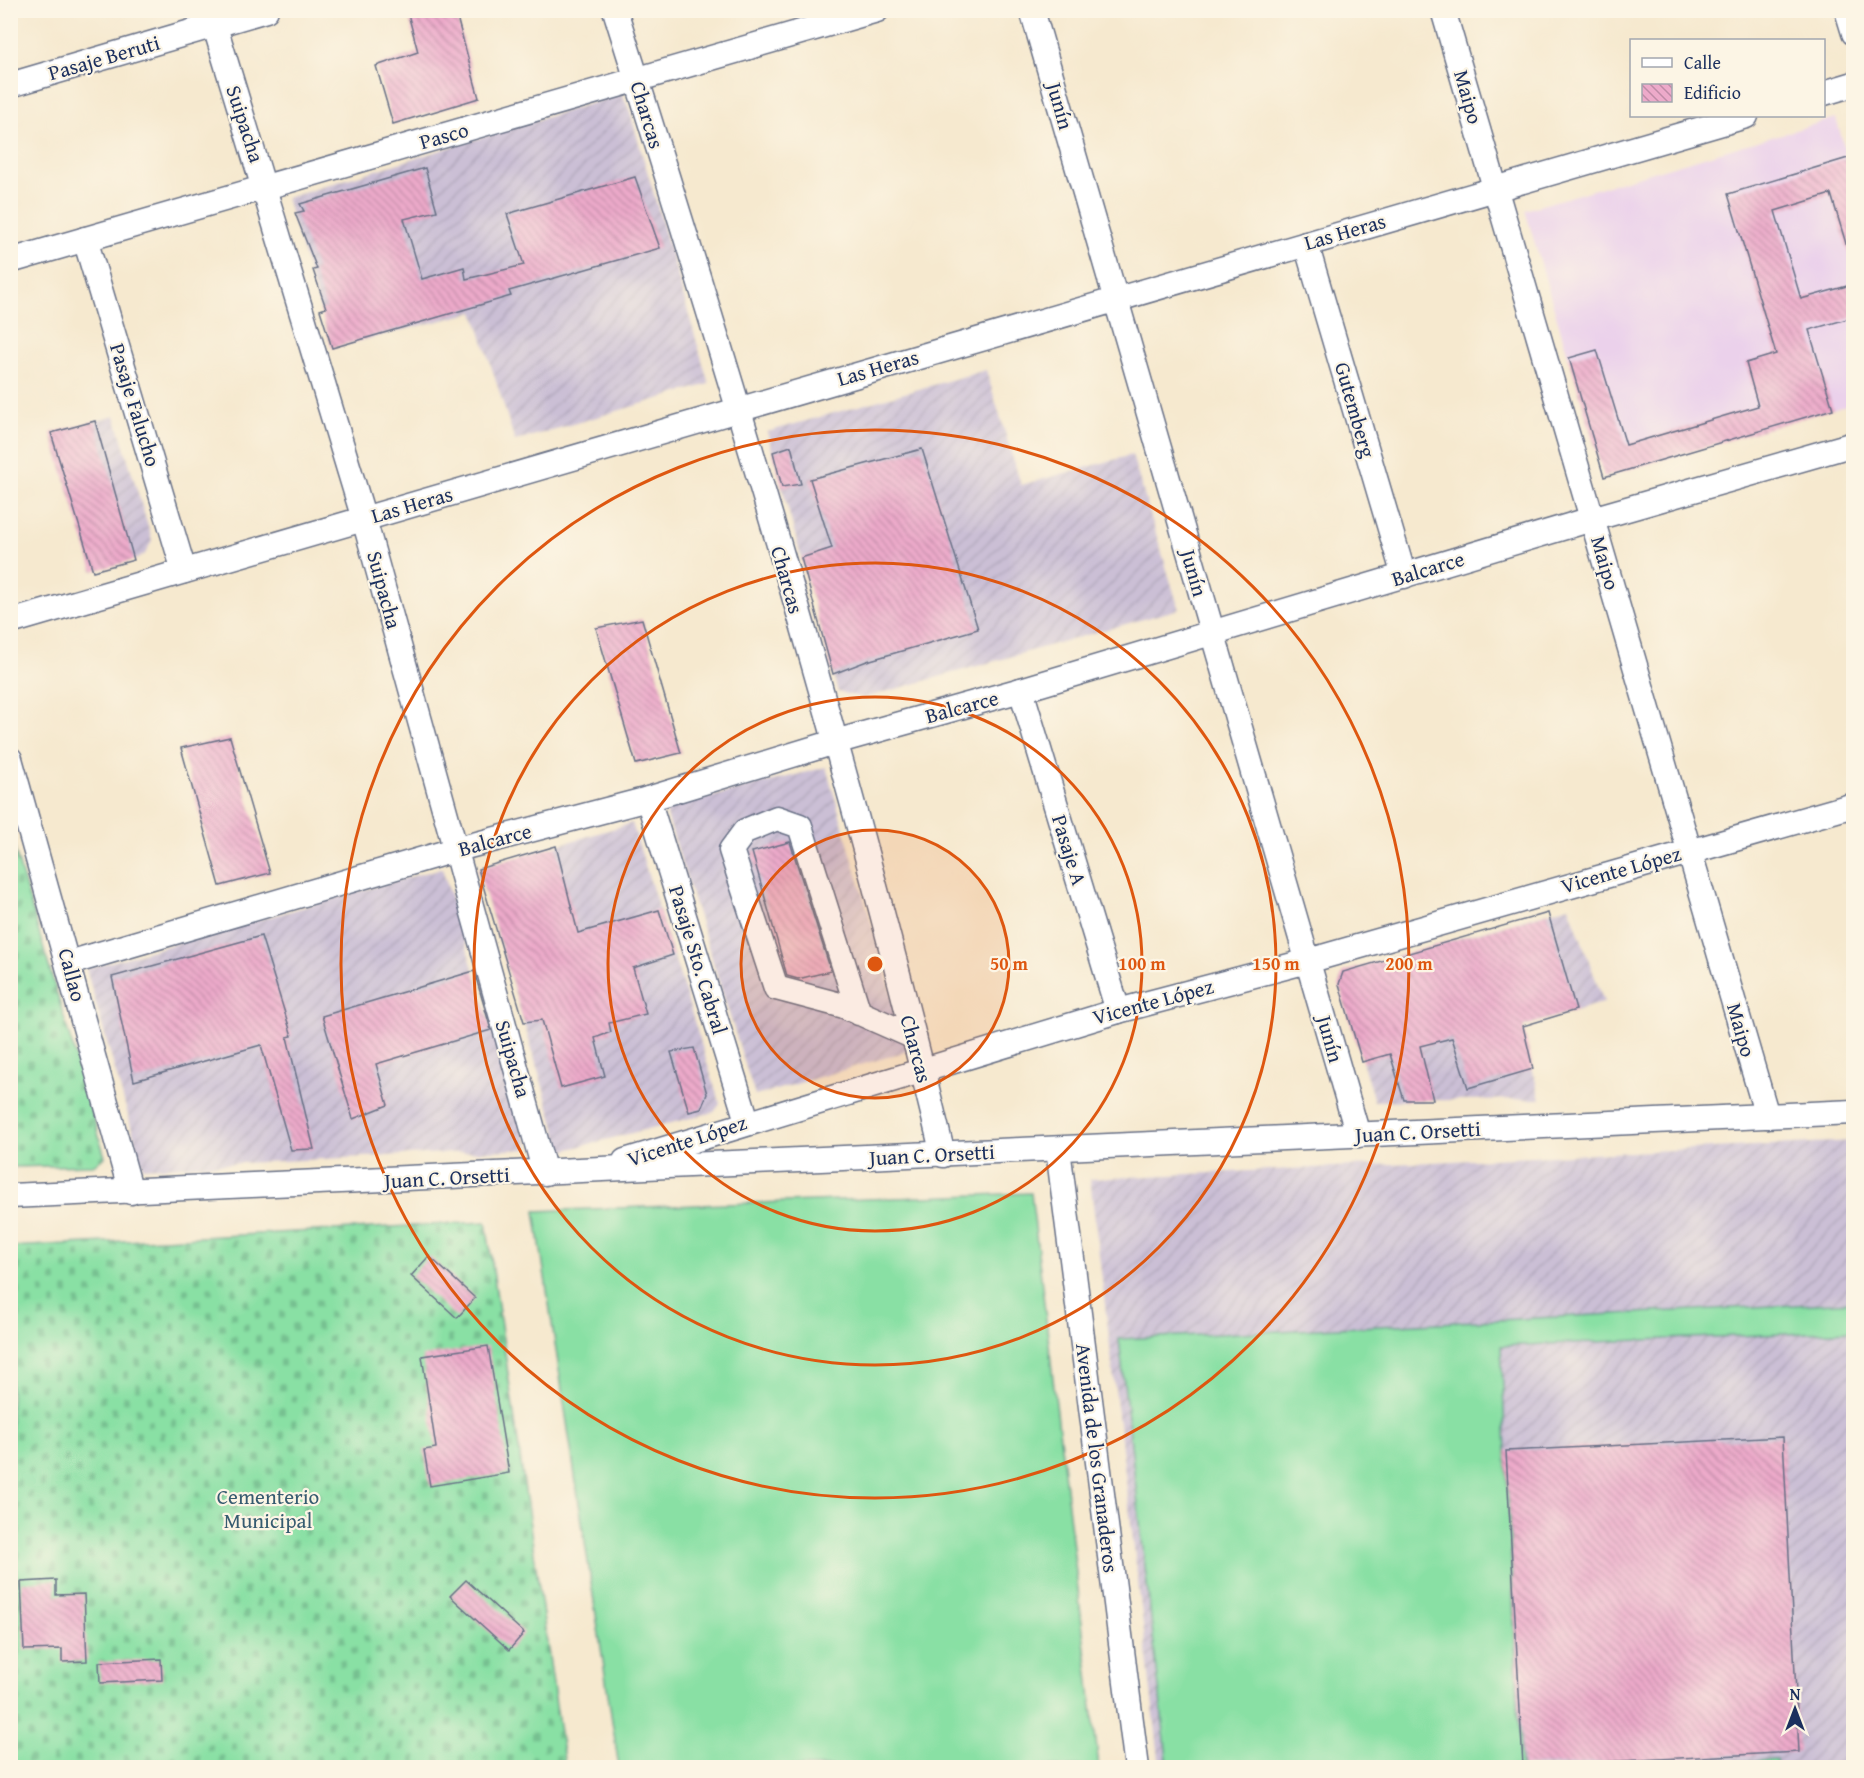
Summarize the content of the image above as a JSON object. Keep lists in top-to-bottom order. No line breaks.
{"streets":{"street":["Pasaje Beruti","Maipo","Junín","Charcas","Suipacha","Pasco","Las Heras","Pasaje Falucho","Gutemberg","Balcarce","Pasaje A","Vicente López","Pasaje Sto. Cabral","Callao","Juan C. Orsetti","Avenida de los Granaderos"]},"crossings":[["Pasaje Beruti","Suipacha"],["Maipo","Las Heras"],["Maipo","Balcarce"],["Maipo","Vicente López"],["Maipo","Juan C. Orsetti"],["Junín","Las Heras"],["Junín","Balcarce"],["Junín","Vicente López"],["Junín","Juan C. Orsetti"],["Charcas","Pasco"],["Charcas","Las Heras"],["Charcas","Balcarce"],["Charcas","Vicente López"],["Charcas","Juan C. Orsetti"],["Suipacha","Pasco"],["Suipacha","Las Heras"],["Suipacha","Balcarce"],["Suipacha","Juan C. Orsetti"],["Pasco","Pasaje Falucho"],["Las Heras","Pasaje Falucho"],["Las Heras","Gutemberg"],["Gutemberg","Balcarce"],["Balcarce","Pasaje A"],["Balcarce","Pasaje Sto. Cabral"],["Balcarce","Callao"],["Pasaje A","Vicente López"],["Vicente López","Pasaje Sto. Cabral"],["Vicente López","Juan C. Orsetti"],["Callao","Juan C. Orsetti"],["Juan C. Orsetti","Avenida de los Granaderos"]],"parks":["Cementerio Municipal"],"legend":["Calle","Edificio"],"north":"top","rings":["50 m","100 m","150 m","200 m"]}
